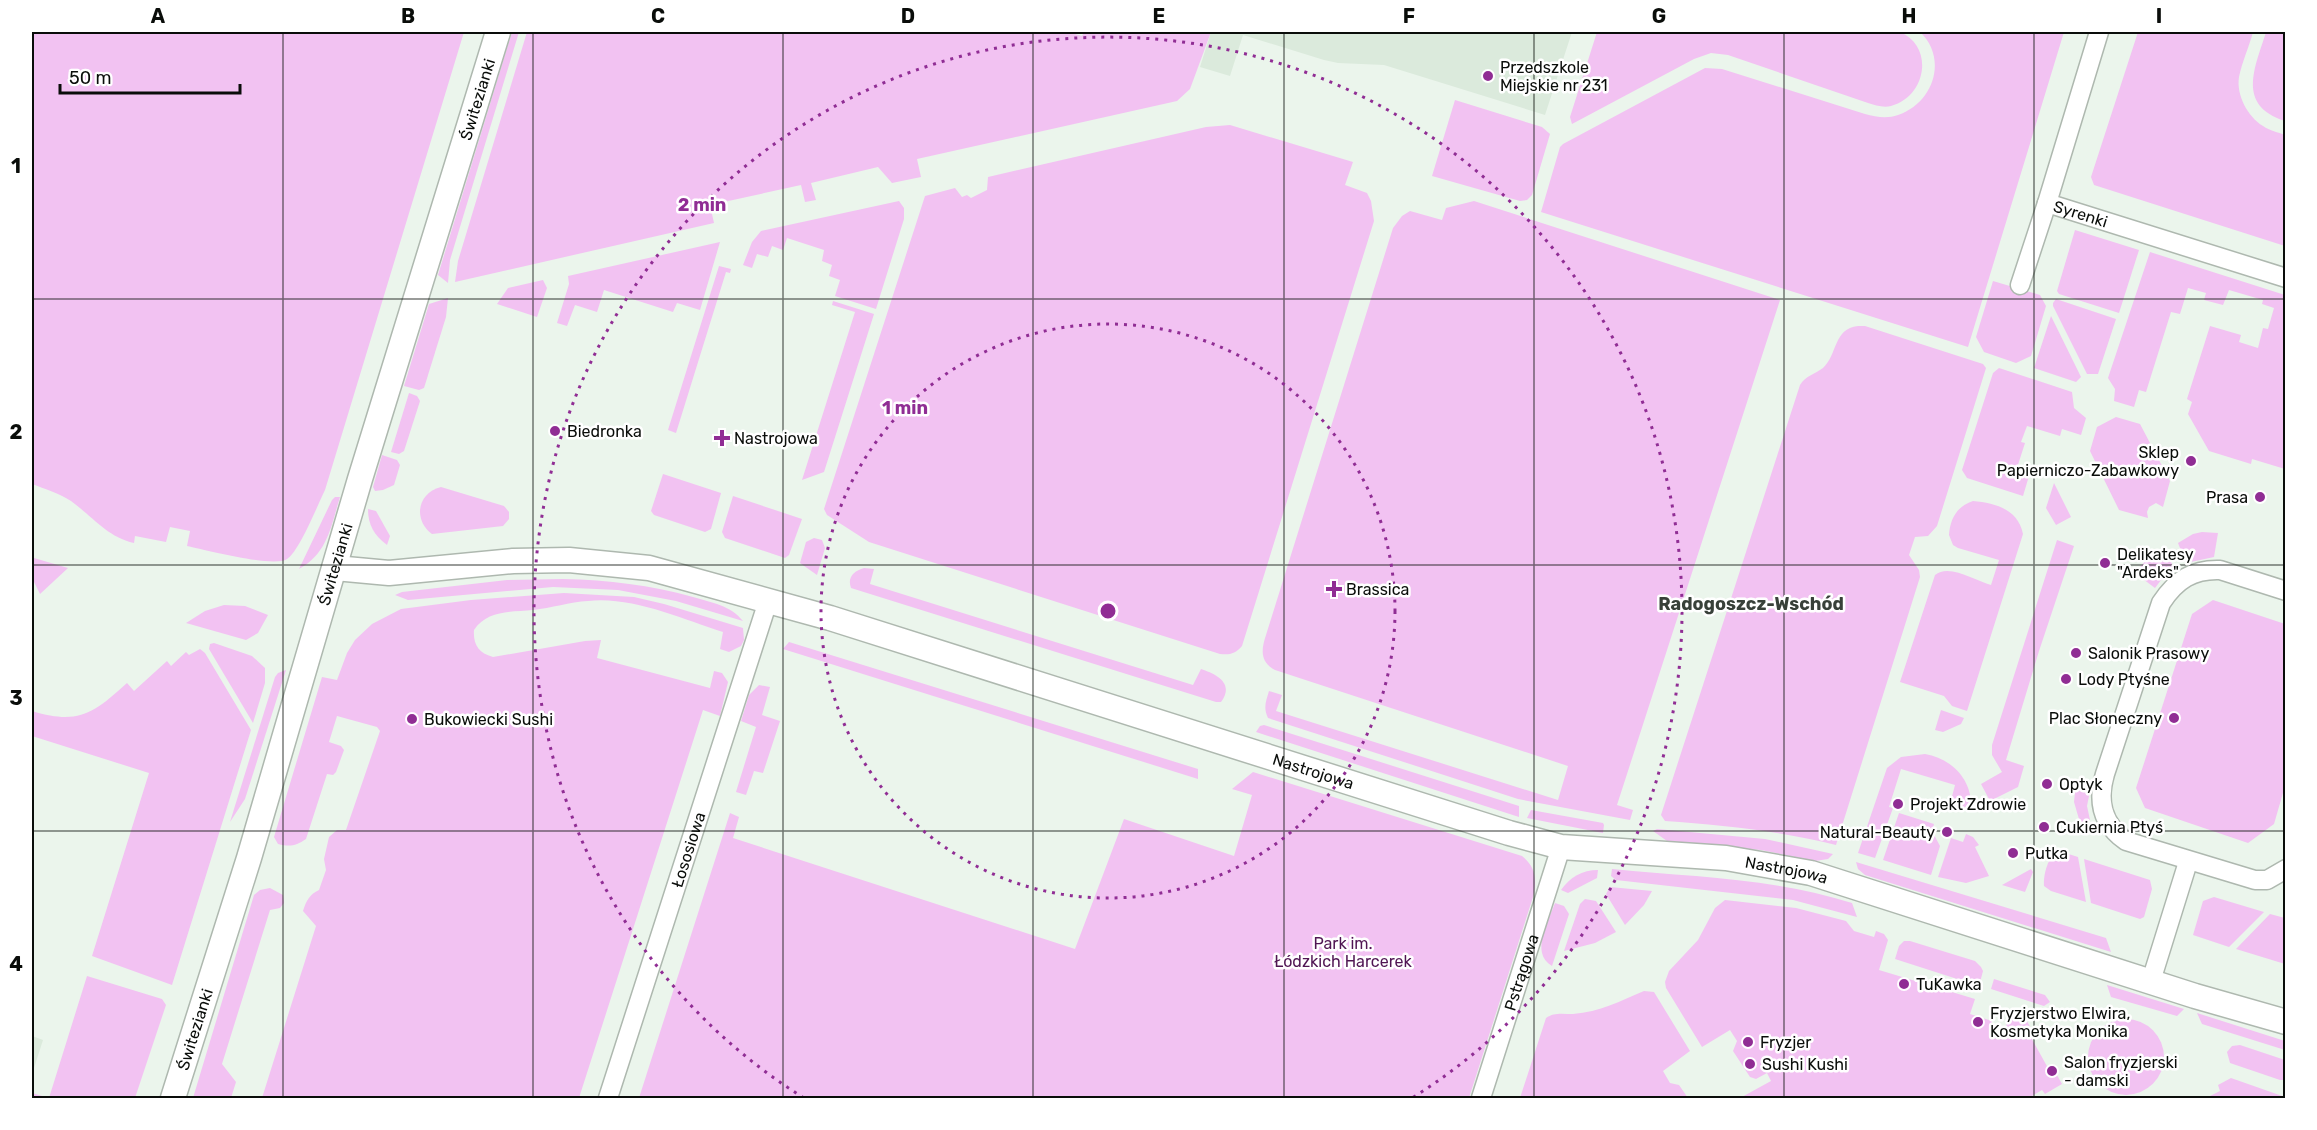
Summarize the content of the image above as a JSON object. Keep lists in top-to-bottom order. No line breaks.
{"streets":{"street":["Świtezianki","Syrenki","Nastrojowa","Łososiowa","Pstrągowa"]},"crossings":[["Świtezianki","Nastrojowa"],["Nastrojowa","Łososiowa"],["Nastrojowa","Pstrągowa"]],"districts":["Radogoszcz-Wschód"],"parks":["Park im. Łódzkich Harcerek"],"places":{"other":["Przedszkole Miejskie nr 231","Biedronka","Sklep Papierniczo-Zabawkowy","Prasa","Delikatesy \"Ardeks\"","Salonik Prasowy","Lody Ptyśne","Plac Słoneczny","Bukowiecki Sushi","Optyk","Projekt Zdrowie","Cukiernia Ptyś","Natural-Beauty","Putka","TuKawka","Fryzjerstwo Elwira, Kosmetyka Monika","Fryzjer","Sushi Kushi","Salon fryzjerski - damski"],"health":["Nastrojowa","Brassica"]},"scale_bar":"50 m","grid":{"columns":["A","B","C","D","E","F","G","H","I"],"rows":["1","2","3","4"]},"rings":["2 min","1 min"]}
